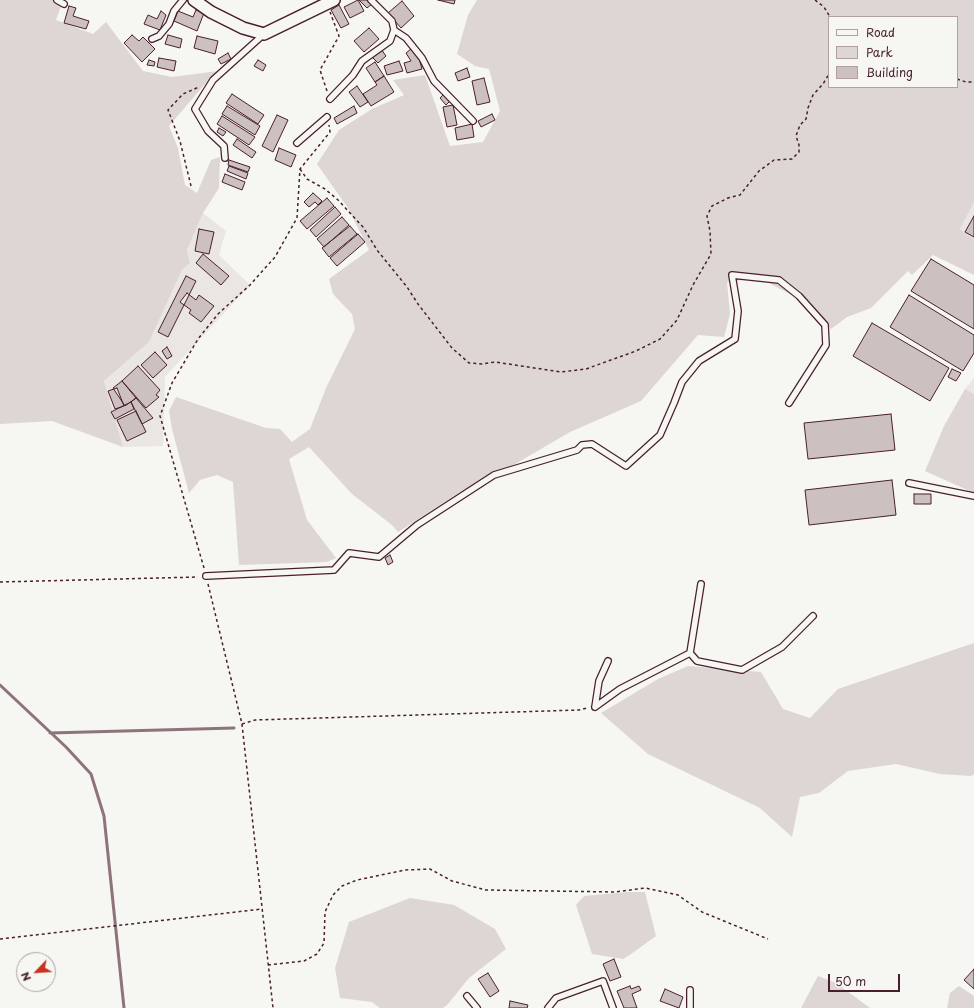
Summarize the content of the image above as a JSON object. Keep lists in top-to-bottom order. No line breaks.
{"legend":["Road","Park","Building"],"scale_bar":"50 m","north":"bottom left"}
